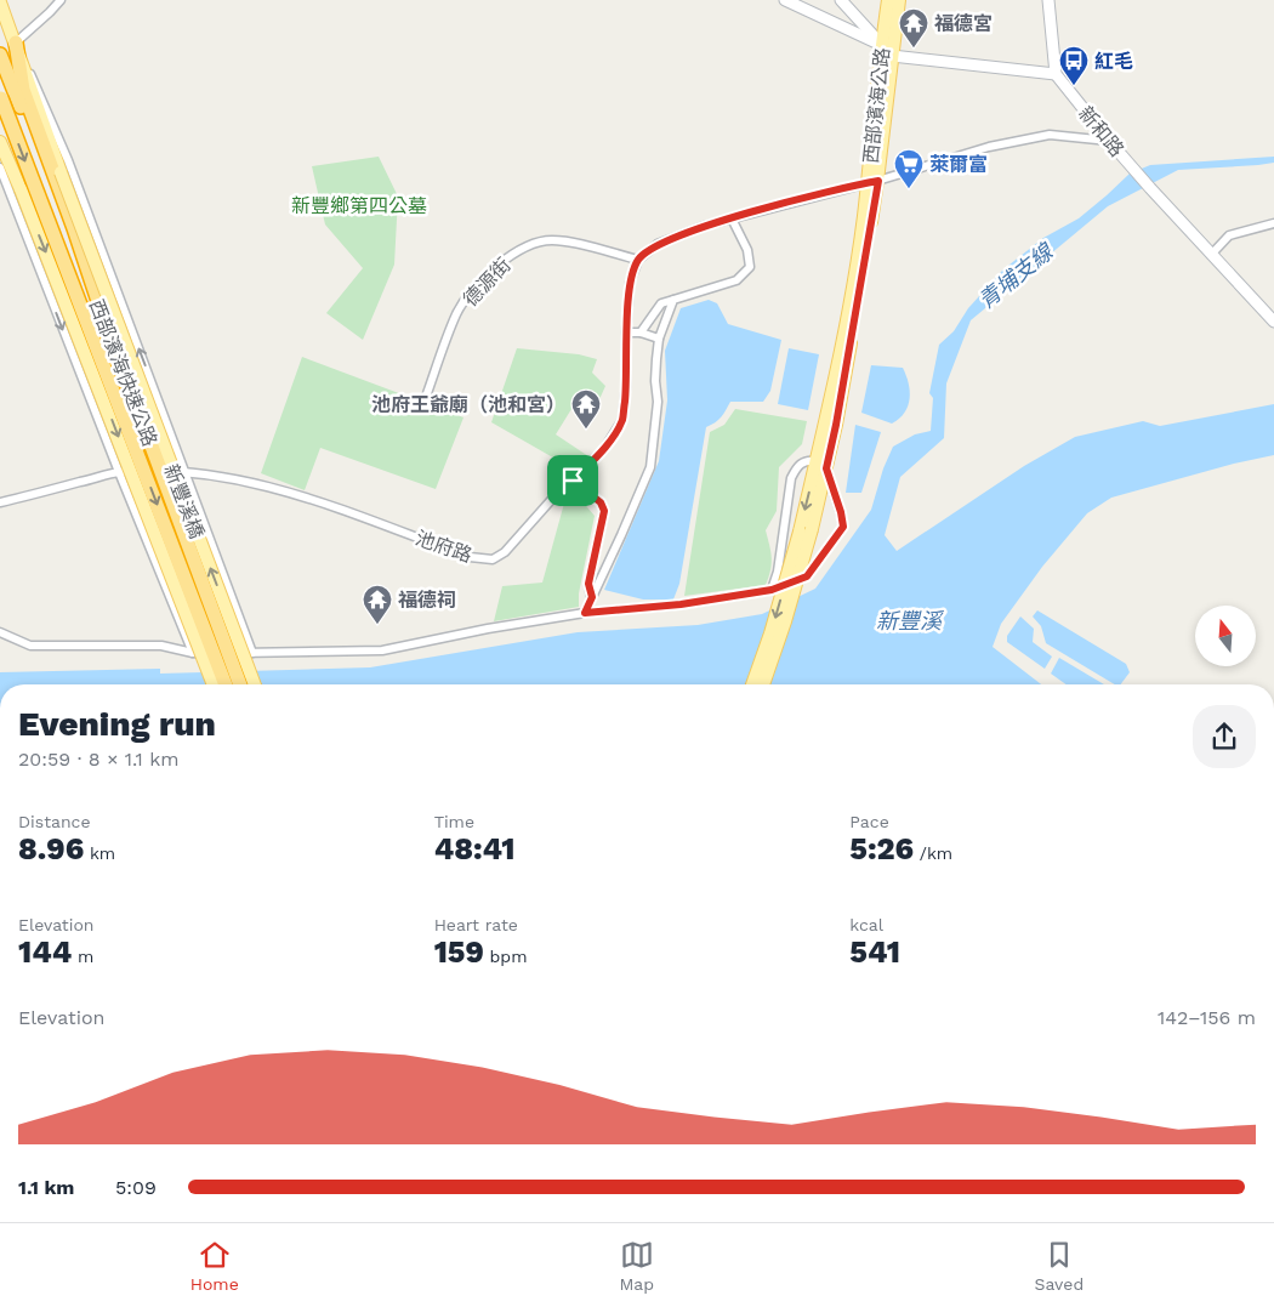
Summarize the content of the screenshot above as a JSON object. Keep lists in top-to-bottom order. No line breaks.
{"streets":{"highway":["西部濱海快速公路"],"main road":["西部濱海公路","新豐溪橋"],"street":["新和路","德源街","池府路"]},"crossings":[["德源街","池府路"]],"water":["青埔支線","新豐溪"],"parks":["新豐鄉第四公墓"],"places":{"temple":["福德宮","池府王爺廟（池和宮）","福德祠"],"bus stop":["紅毛"],"supermarket":["萊爾富"]},"north":"top","page":{"heading":["Evening run","20:59 · 8 × 1.1 km"],"stats":[["Distance","8.96 km"],["Time","48:41"],["Pace","5:26 /km"],["Elevation","144 m"],["Heart rate","159 bpm"],["kcal","541"]],"chart":["Elevation","142–156 m"],"list":[{"name":"1.1 km","note":"5:09"}],"tabs":["Home","Map","Saved"]}}
